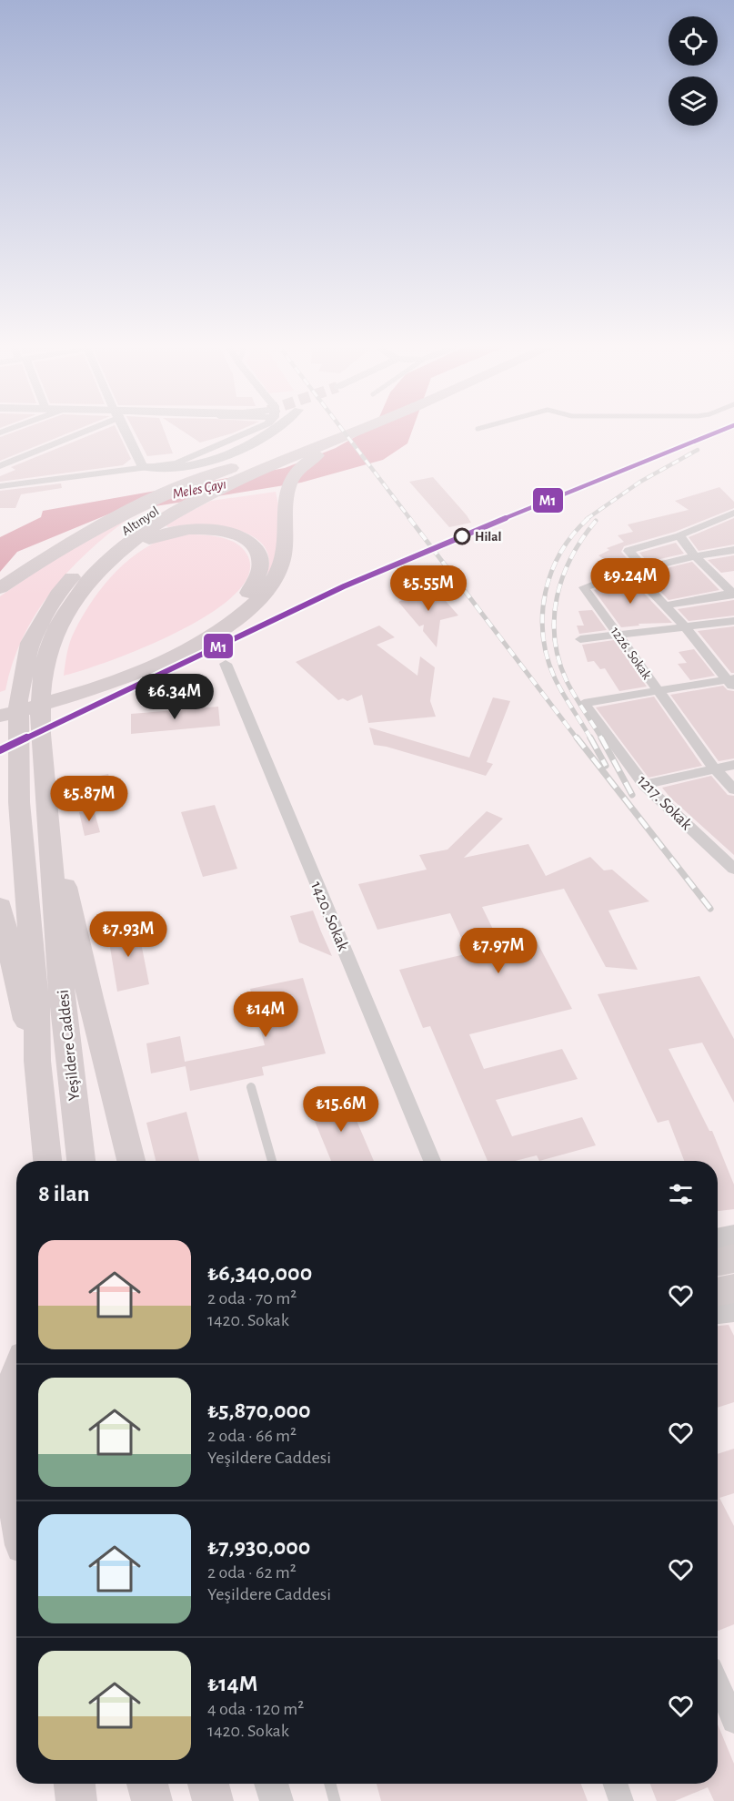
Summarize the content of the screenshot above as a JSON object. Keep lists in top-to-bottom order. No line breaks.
{"streets":{"highway":["Altınyol","Yeşildere Caddesi"],"street":["1226. Sokak","1217. Sokak","1420. Sokak"]},"crossings":[["Altınyol","Yeşildere Caddesi"],["1226. Sokak","1217. Sokak"]],"water":["Meles Çayı"],"places":["Hilal"],"lines":["transit line M1"],"page":{"price":["₺9.24M","₺5.55M","₺6.34M","₺5.87M","₺7.93M","₺7.97M","₺14M","₺15.6M"],"heading":"8 ilan","list":[{"name":"₺6,340,000","note":"2 oda · 70 m² · 1420. Sokak"},{"name":"₺5,870,000","note":"2 oda · 66 m² · Yeşildere Caddesi"},{"name":"₺7,930,000","note":"2 oda · 62 m² · Yeşildere Caddesi"},{"name":"₺14M","note":"4 oda · 120 m² · 1420. Sokak"}]}}
